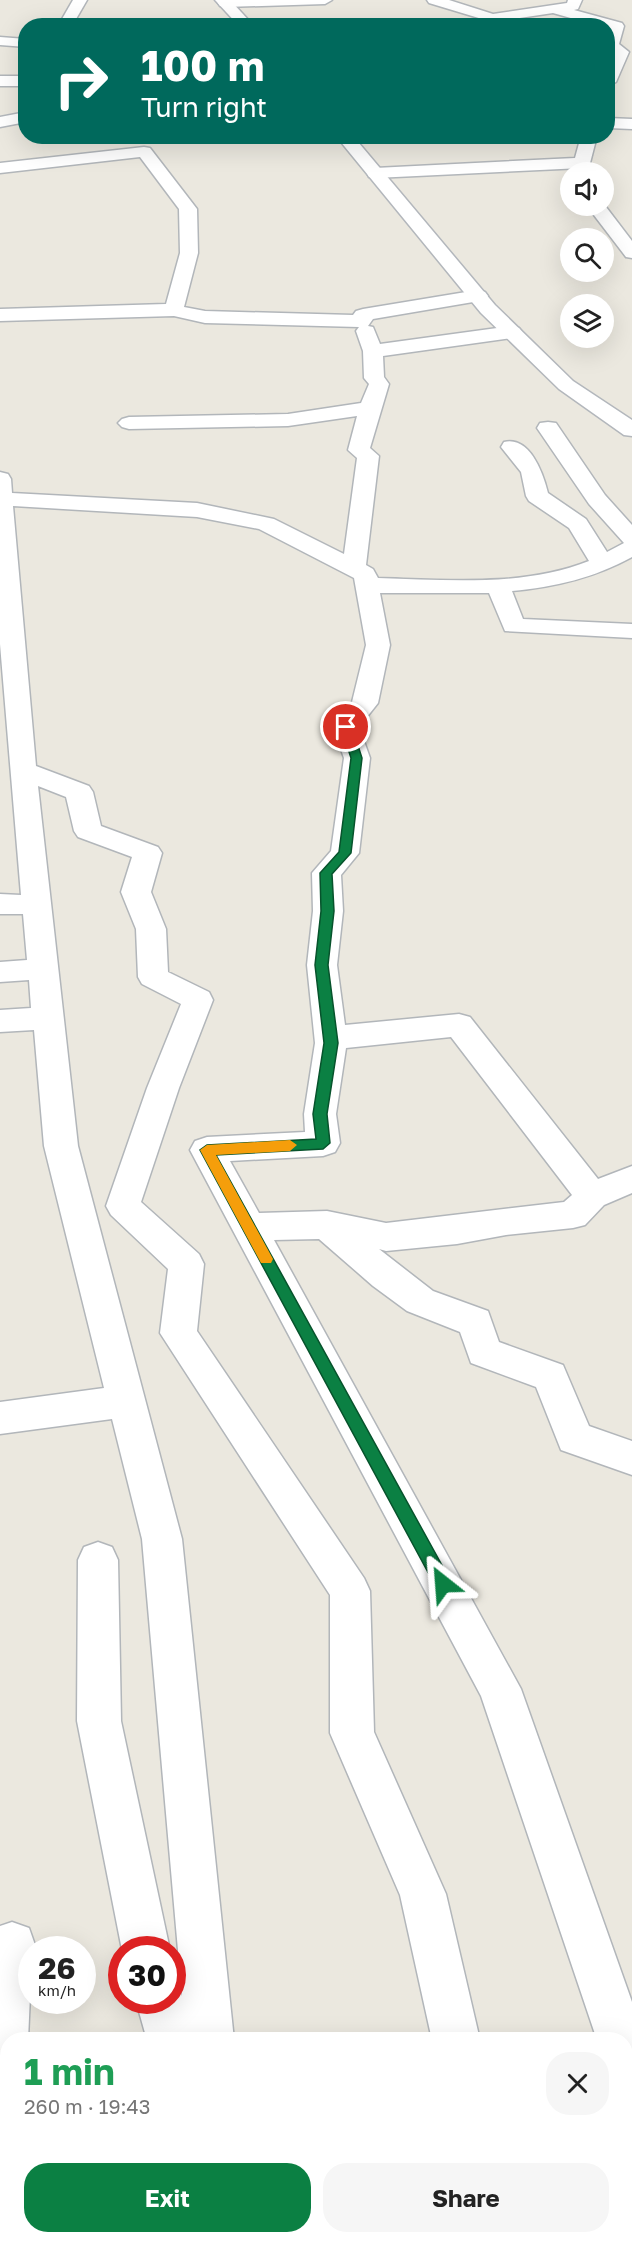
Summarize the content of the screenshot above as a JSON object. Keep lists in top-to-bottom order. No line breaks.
{"page":{"turn":["100 m","Turn right"],"speed":"26 km/h","limit":"30","heading":["1 min","260 m · 19:43"],"buttons":["Exit","Share"]}}
